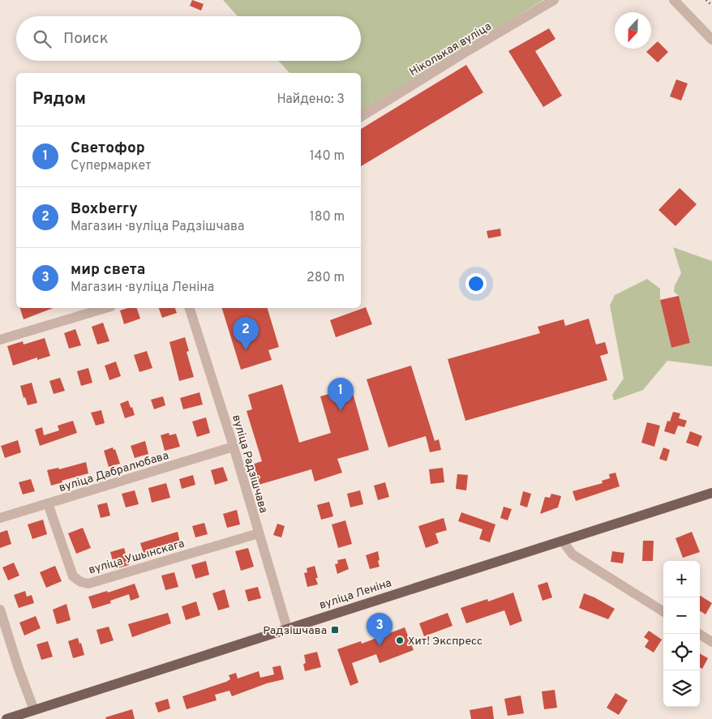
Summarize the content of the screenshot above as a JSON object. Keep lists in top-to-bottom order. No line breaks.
{"streets":{"main road":["вуліца Леніна"],"street":["Ніколькая вуліца","вуліца Радзішчава","вуліца Дабралюбава","вуліца Ушынскага"]},"crossings":[["вуліца Радзішчава","вуліца Дабралюбава"],["вуліца Радзішчава","вуліца Ушынскага"],["вуліца Радзішчава","вуліца Леніна"],["вуліца Дабралюбава","вуліца Ушынскага"]],"places":{"transit":["Радзішчава"],"other":["Хит! Экспресс"]},"north":"bottom","page":{"search":"Поиск","heading":["Рядом","Найдено: 3"],"list":[{"mark":"1","name":"Светофор","note":"Супермаркет","value":"140 m"},{"mark":"2","name":"Boxberry","note":"Магазин · вуліца Радзішчава","value":"180 m"},{"mark":"3","name":"мир света","note":"Магазин · вуліца Леніна","value":"280 m"}],"pins":["2","1","3"],"map_buttons":["+","−"]}}
